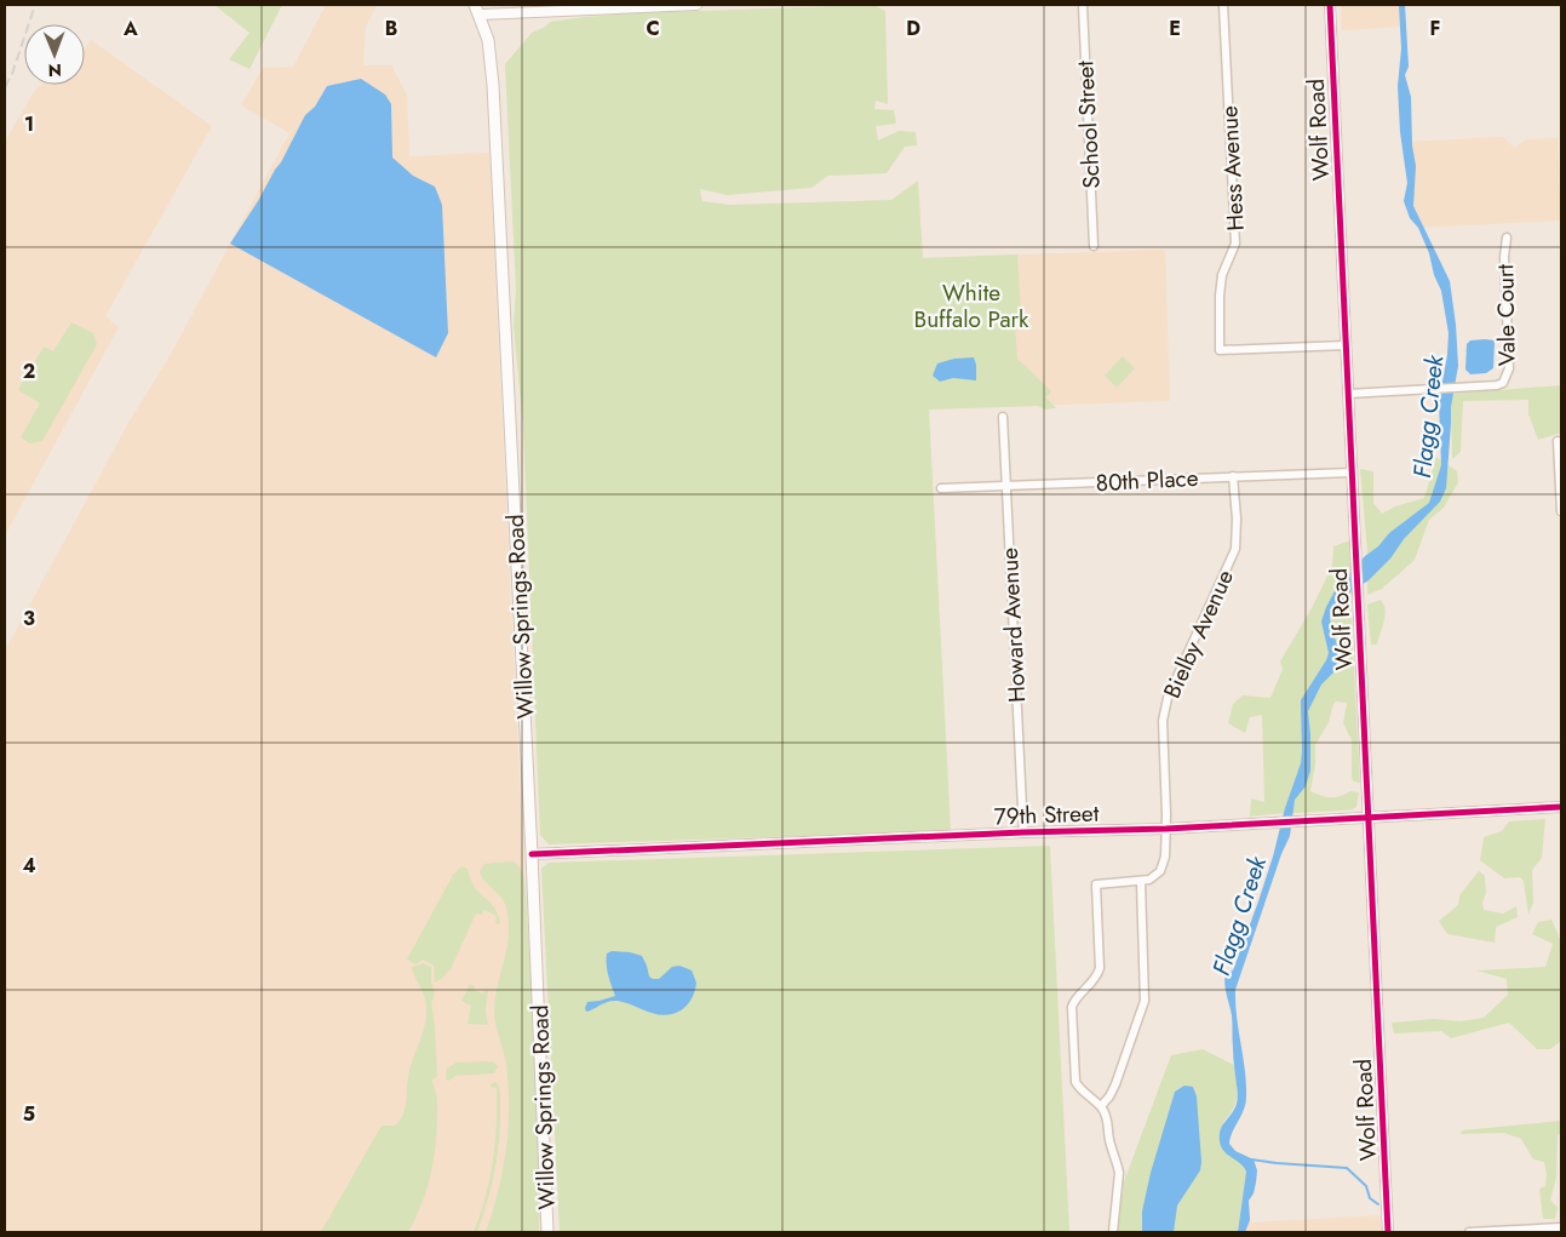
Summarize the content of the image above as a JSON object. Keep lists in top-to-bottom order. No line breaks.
{"streets":{"main road":["Willow Springs Road"],"street":["School Street","Wolf Road","Hess Avenue","Vale Court","80th Place","Howard Avenue","Bielby Avenue","79th Street"]},"crossings":[["Wolf Road","Hess Avenue"],["Wolf Road","Vale Court"],["Wolf Road","80th Place"],["Wolf Road","79th Street"],["80th Place","Howard Avenue"],["80th Place","Bielby Avenue"],["Willow Springs Road","79th Street"],["Howard Avenue","79th Street"],["Bielby Avenue","79th Street"]],"water":["Flagg Creek"],"parks":["White Buffalo Park"],"north":"bottom","grid":{"columns":["A","B","C","D","E","F"],"rows":["1","2","3","4","5"]}}
